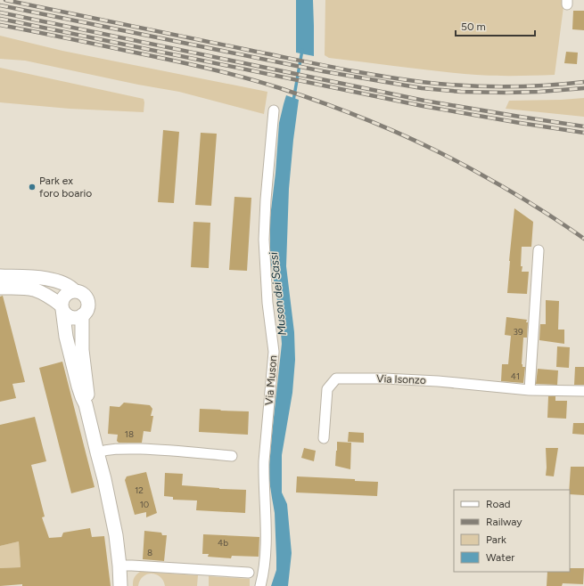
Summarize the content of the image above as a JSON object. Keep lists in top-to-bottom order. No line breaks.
{"streets":{"street":["Via Isonzo","Via Muson"]},"water":["Muson dei Sassi"],"places":["Park ex foro boario"],"house_numbers":["39","41","18","12","10","4b","8"],"legend":["Road","Railway","Park","Water"],"scale_bar":"50 m"}
